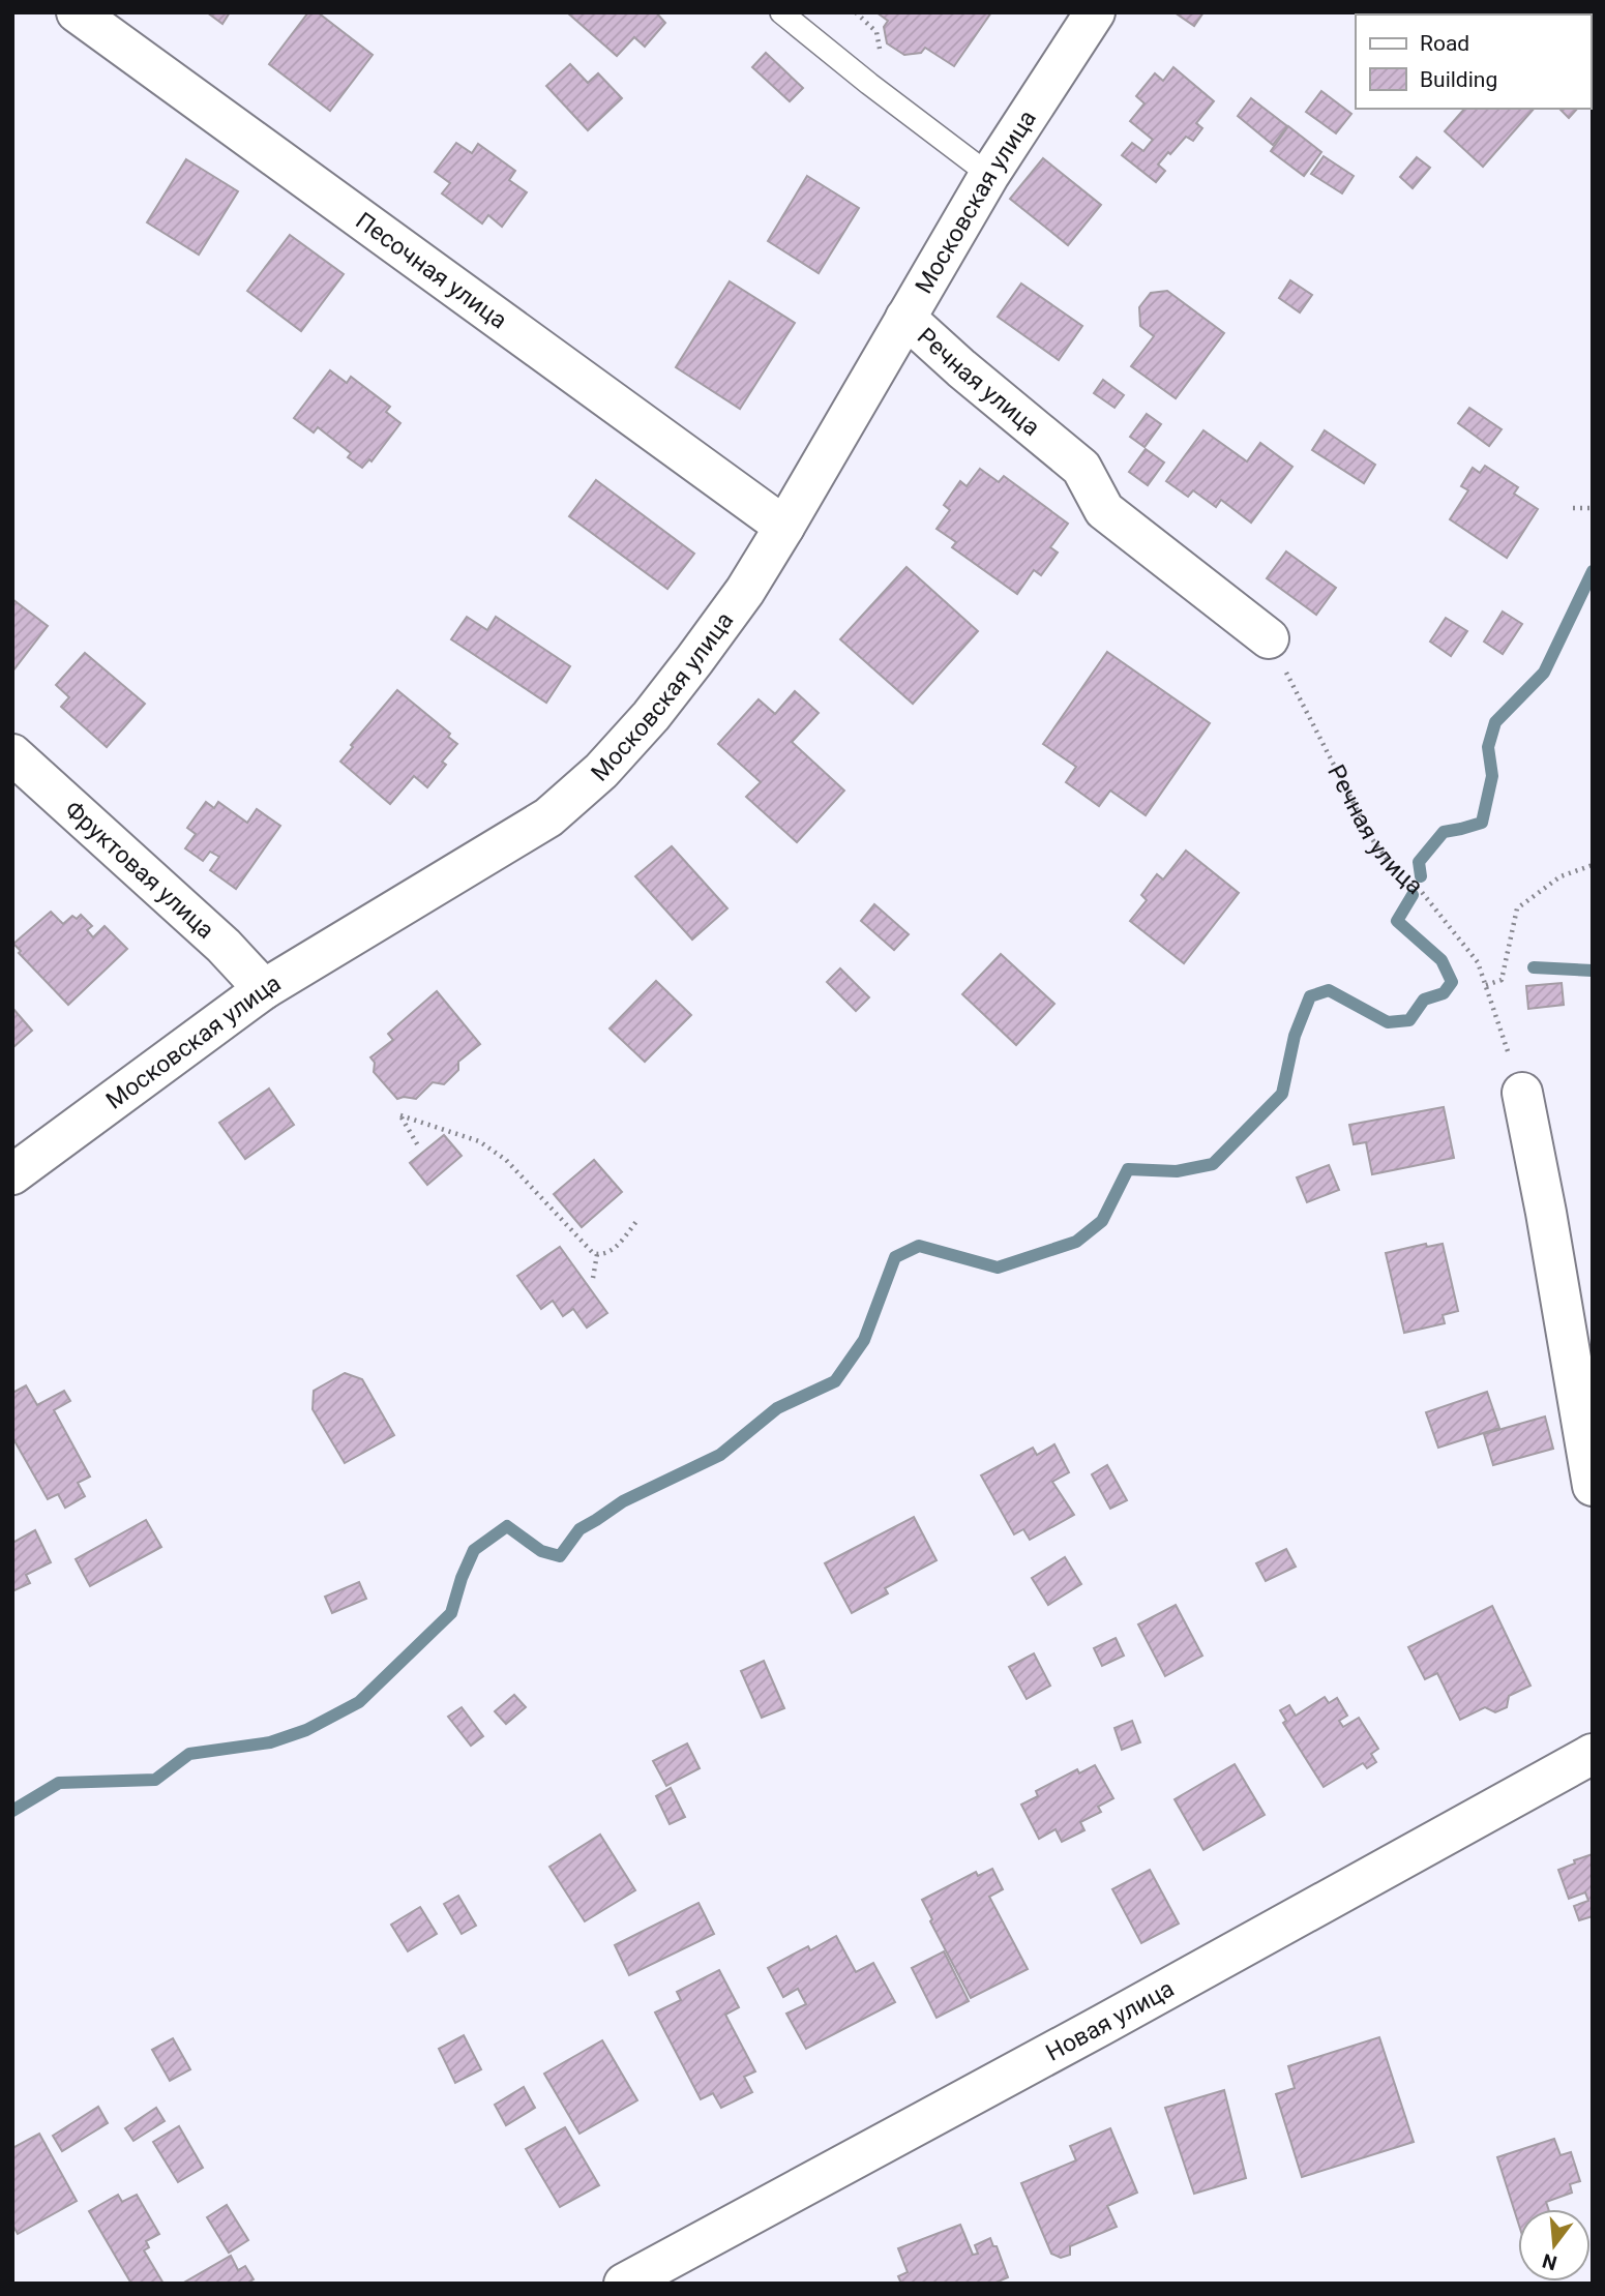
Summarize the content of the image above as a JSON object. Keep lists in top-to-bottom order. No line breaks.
{"streets":{"street":["Московская улица","Песочная улица","Речная улица","Фруктовая улица","Новая улица"]},"crossings":[["Московская улица","Песочная улица"],["Московская улица","Речная улица"],["Московская улица","Фруктовая улица"]],"legend":["Road","Building"],"north":"bottom"}
